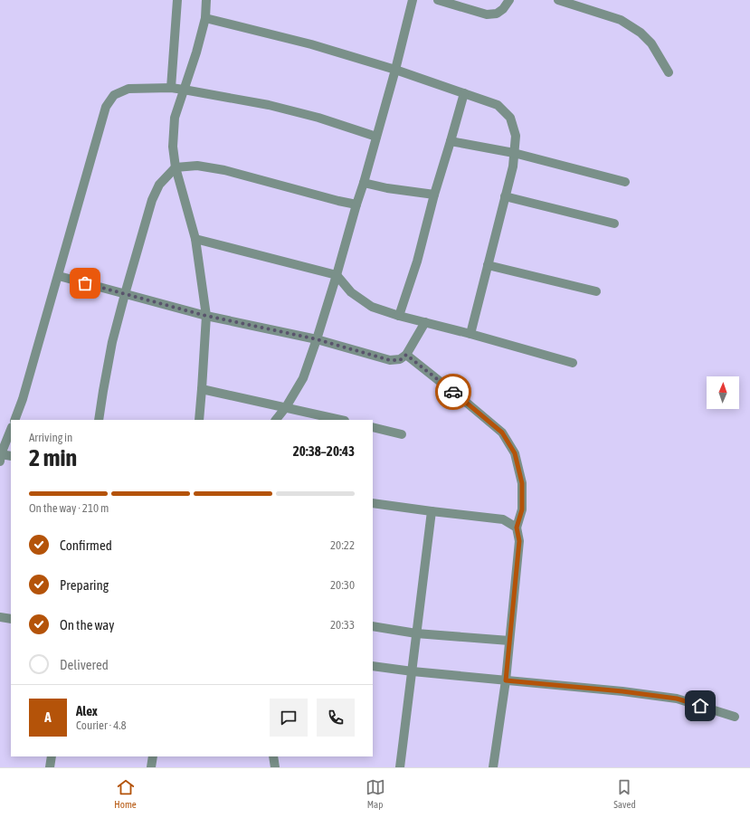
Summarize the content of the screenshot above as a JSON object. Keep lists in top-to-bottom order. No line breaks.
{"north":"top","page":{"heading":["2 min","Arriving in","20:38–20:43"],"panel":["Alex","Courier · 4.8"],"bar":"On the way · 210 m","list":[["Confirmed","20:22"],["Preparing","20:30"],["On the way","20:33"],"Delivered"],"round":"A","tabs":["Home","Map","Saved"]}}
